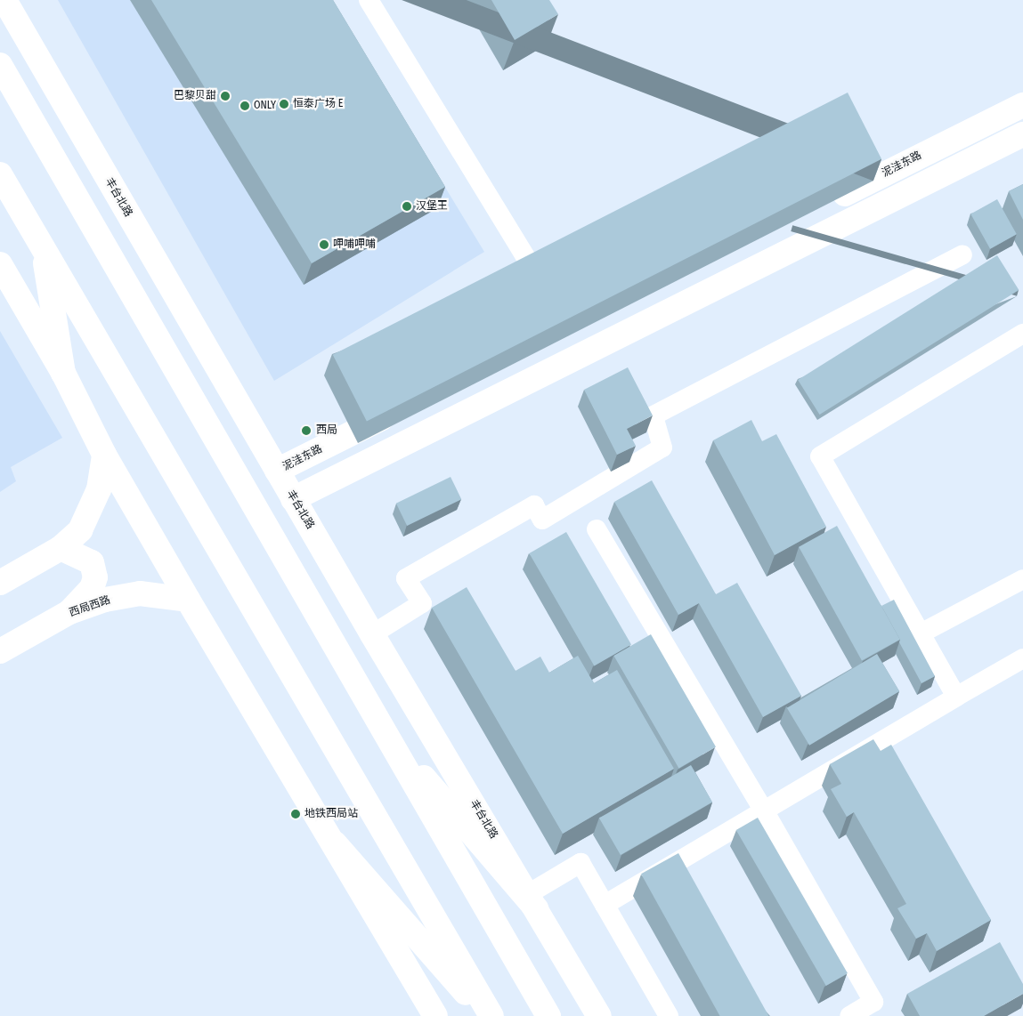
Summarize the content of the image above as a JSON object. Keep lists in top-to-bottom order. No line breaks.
{"streets":{"main road":["泥洼东路","丰台北路","西局西路"]},"crossings":[["泥洼东路","丰台北路"]],"places":["巴黎贝甜","恒泰广场 E","ONLY","汉堡王","呷哺呷哺","西局","地铁西局站"]}
